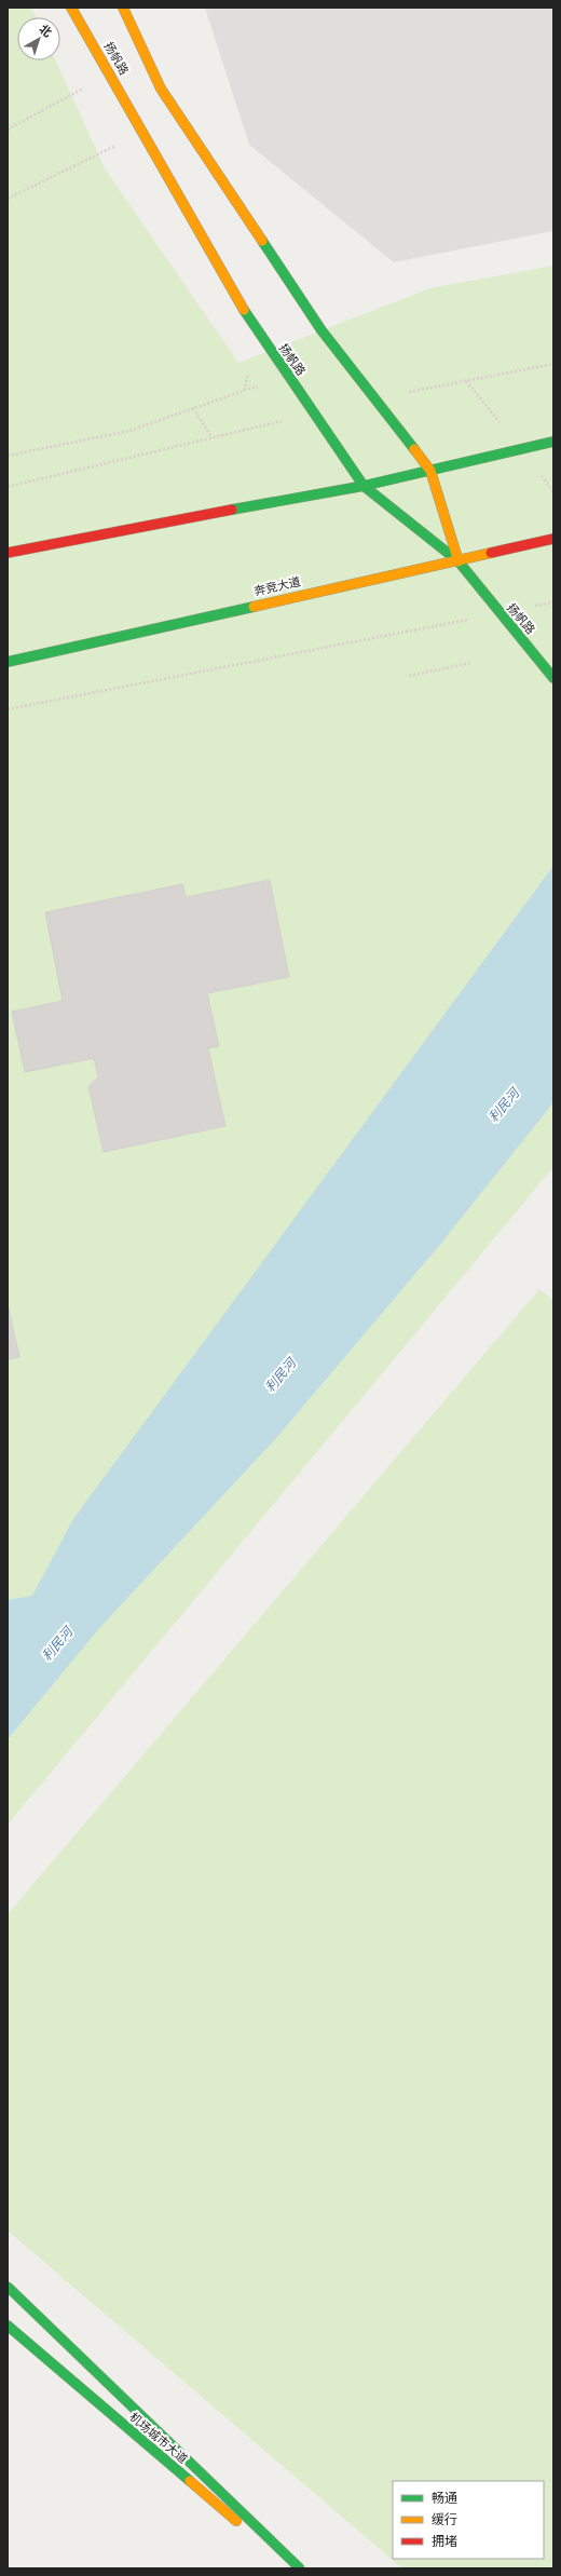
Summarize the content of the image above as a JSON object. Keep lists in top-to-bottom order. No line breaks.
{"streets":{"main road":["扬帆路","奔竞大道","机场城市大道"]},"crossings":[["扬帆路","奔竞大道"]],"water":["利民河"],"legend":["畅通","缓行","拥堵"],"north":"top right"}
